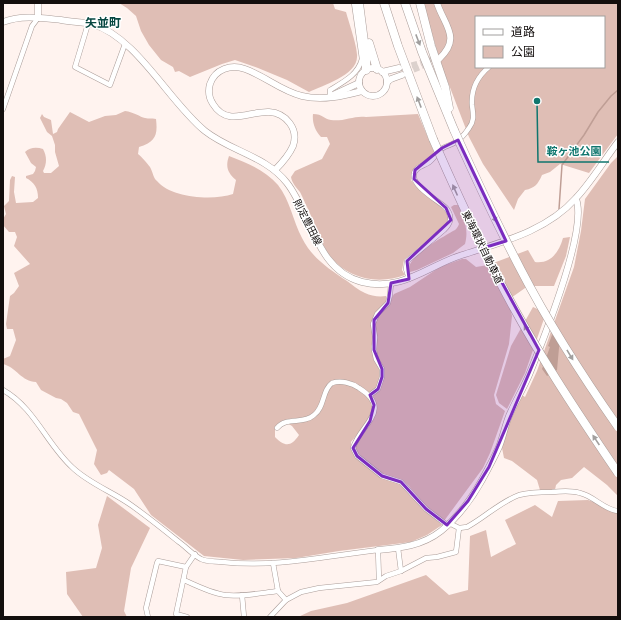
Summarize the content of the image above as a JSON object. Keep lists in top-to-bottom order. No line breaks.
{"streets":{"highway":["東海環状自動車道"],"street":["則定豊田線"]},"districts":["矢並町"],"places":["鞍ヶ池公園"],"legend":["道路","公園"]}
